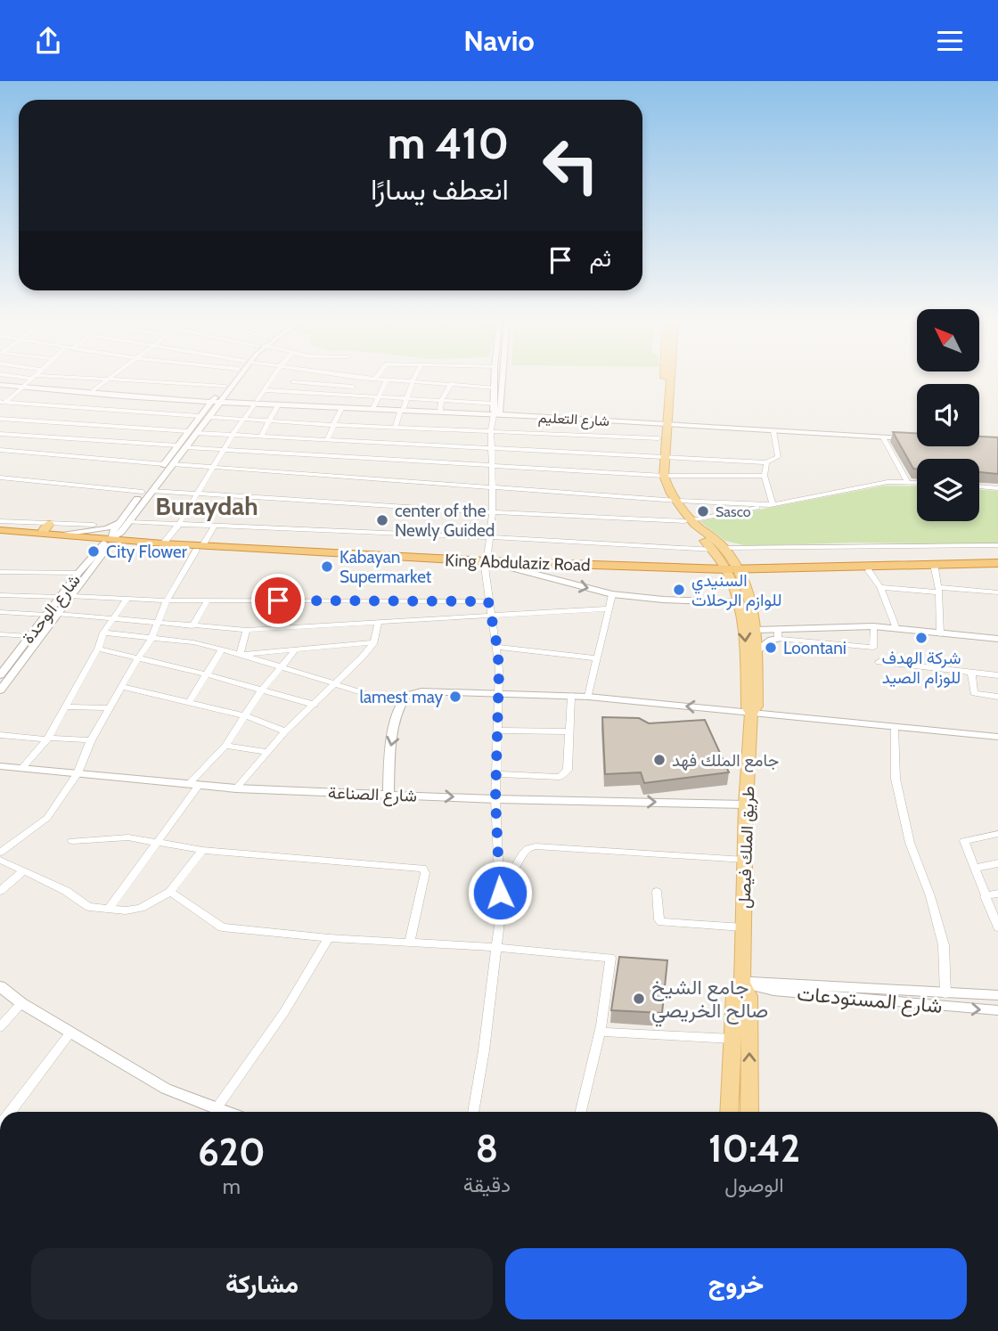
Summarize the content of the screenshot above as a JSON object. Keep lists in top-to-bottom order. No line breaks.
{"streets":{"highway":["King Abdulaziz Road"],"main road":["طريق الملك فيصل"],"street":["شارع التعليم","شارع الوحدة","شارع الصناعة","شارع المستودعات"]},"crossings":[["شارع التعليم","طريق الملك فيصل"],["King Abdulaziz Road","شارع الوحدة"],["King Abdulaziz Road","طريق الملك فيصل"],["شارع الصناعة","طريق الملك فيصل"],["طريق الملك فيصل","شارع المستودعات"]],"districts":["Buraydah"],"places":["Sasco","center of the Newly Guided","City Flower","Kabayan Supermarket","السنيدي للوازم الرحلات","شركة الهدف للوزام الصيد","Loontani","lamest may","جامع الملك فهد","جامع الشيخ صالح الخريصي"],"north":"top left","page":{"header":"Navio","turn":["410 m","انعطف يسارًا"],"then":"ثم","eta":["10:42","الوصول","8","دقيقة","620","m"],"buttons":["خروج","مشاركة"]}}
